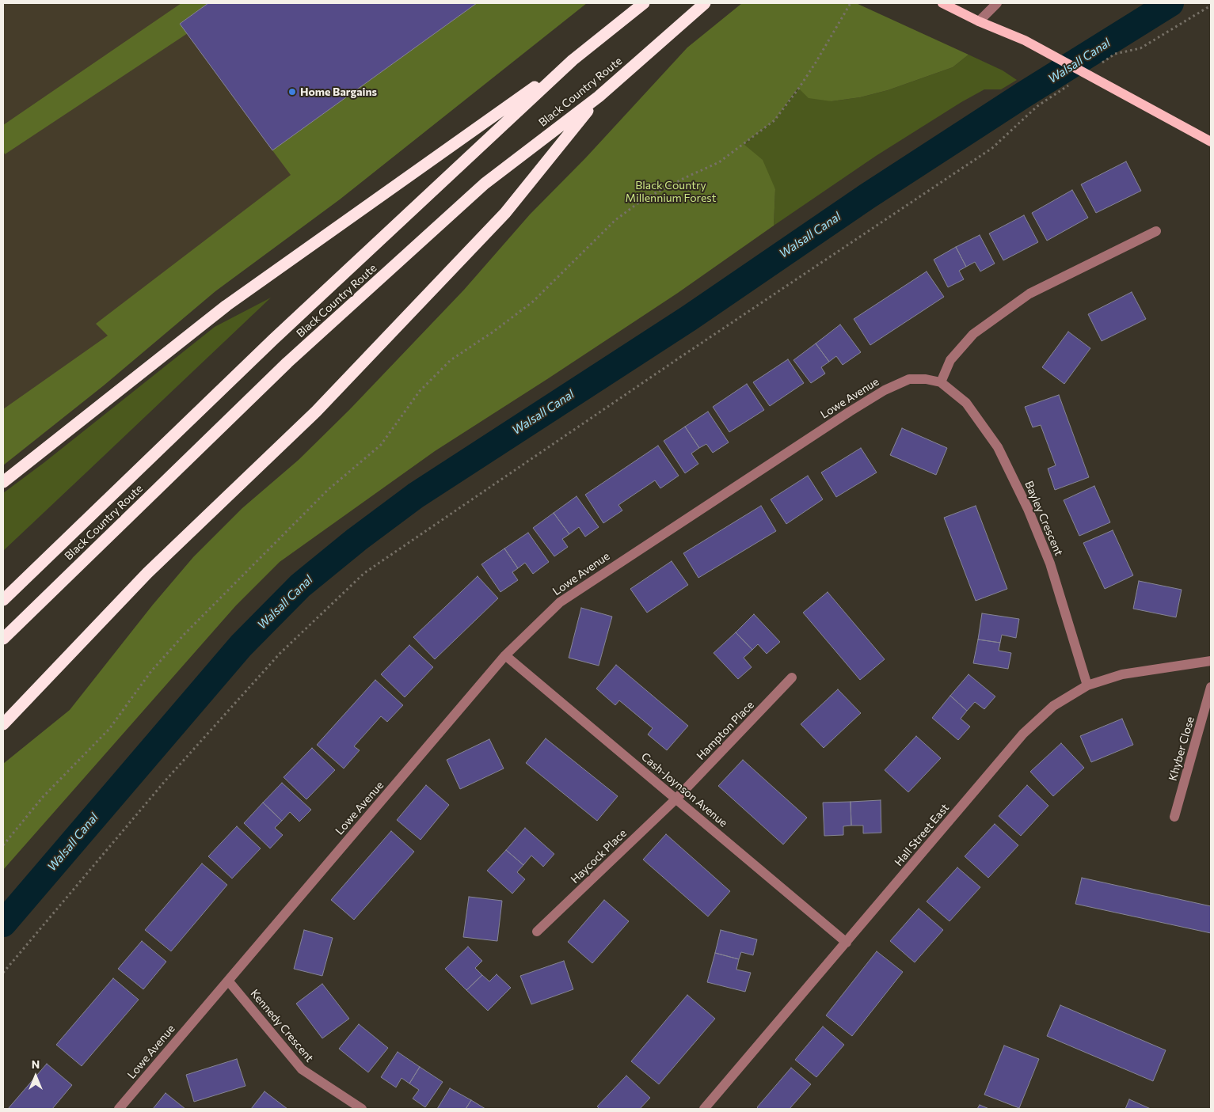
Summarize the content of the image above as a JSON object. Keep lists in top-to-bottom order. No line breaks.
{"streets":{"highway":["Black Country Route"],"street":["Lowe Avenue","Bayley Crescent","Hampton Place","Khyber Close","Cash-Joynson Avenue","Hall Street East","Haycock Place","Kennedy Crescent"]},"crossings":[["Lowe Avenue","Bayley Crescent"],["Lowe Avenue","Cash-Joynson Avenue"],["Lowe Avenue","Kennedy Crescent"],["Bayley Crescent","Hall Street East"],["Hampton Place","Cash-Joynson Avenue"],["Hampton Place","Haycock Place"],["Cash-Joynson Avenue","Hall Street East"],["Cash-Joynson Avenue","Haycock Place"]],"water":["Walsall Canal"],"parks":["Black Country Millennium Forest"],"places":["Home Bargains"],"north":"top"}
